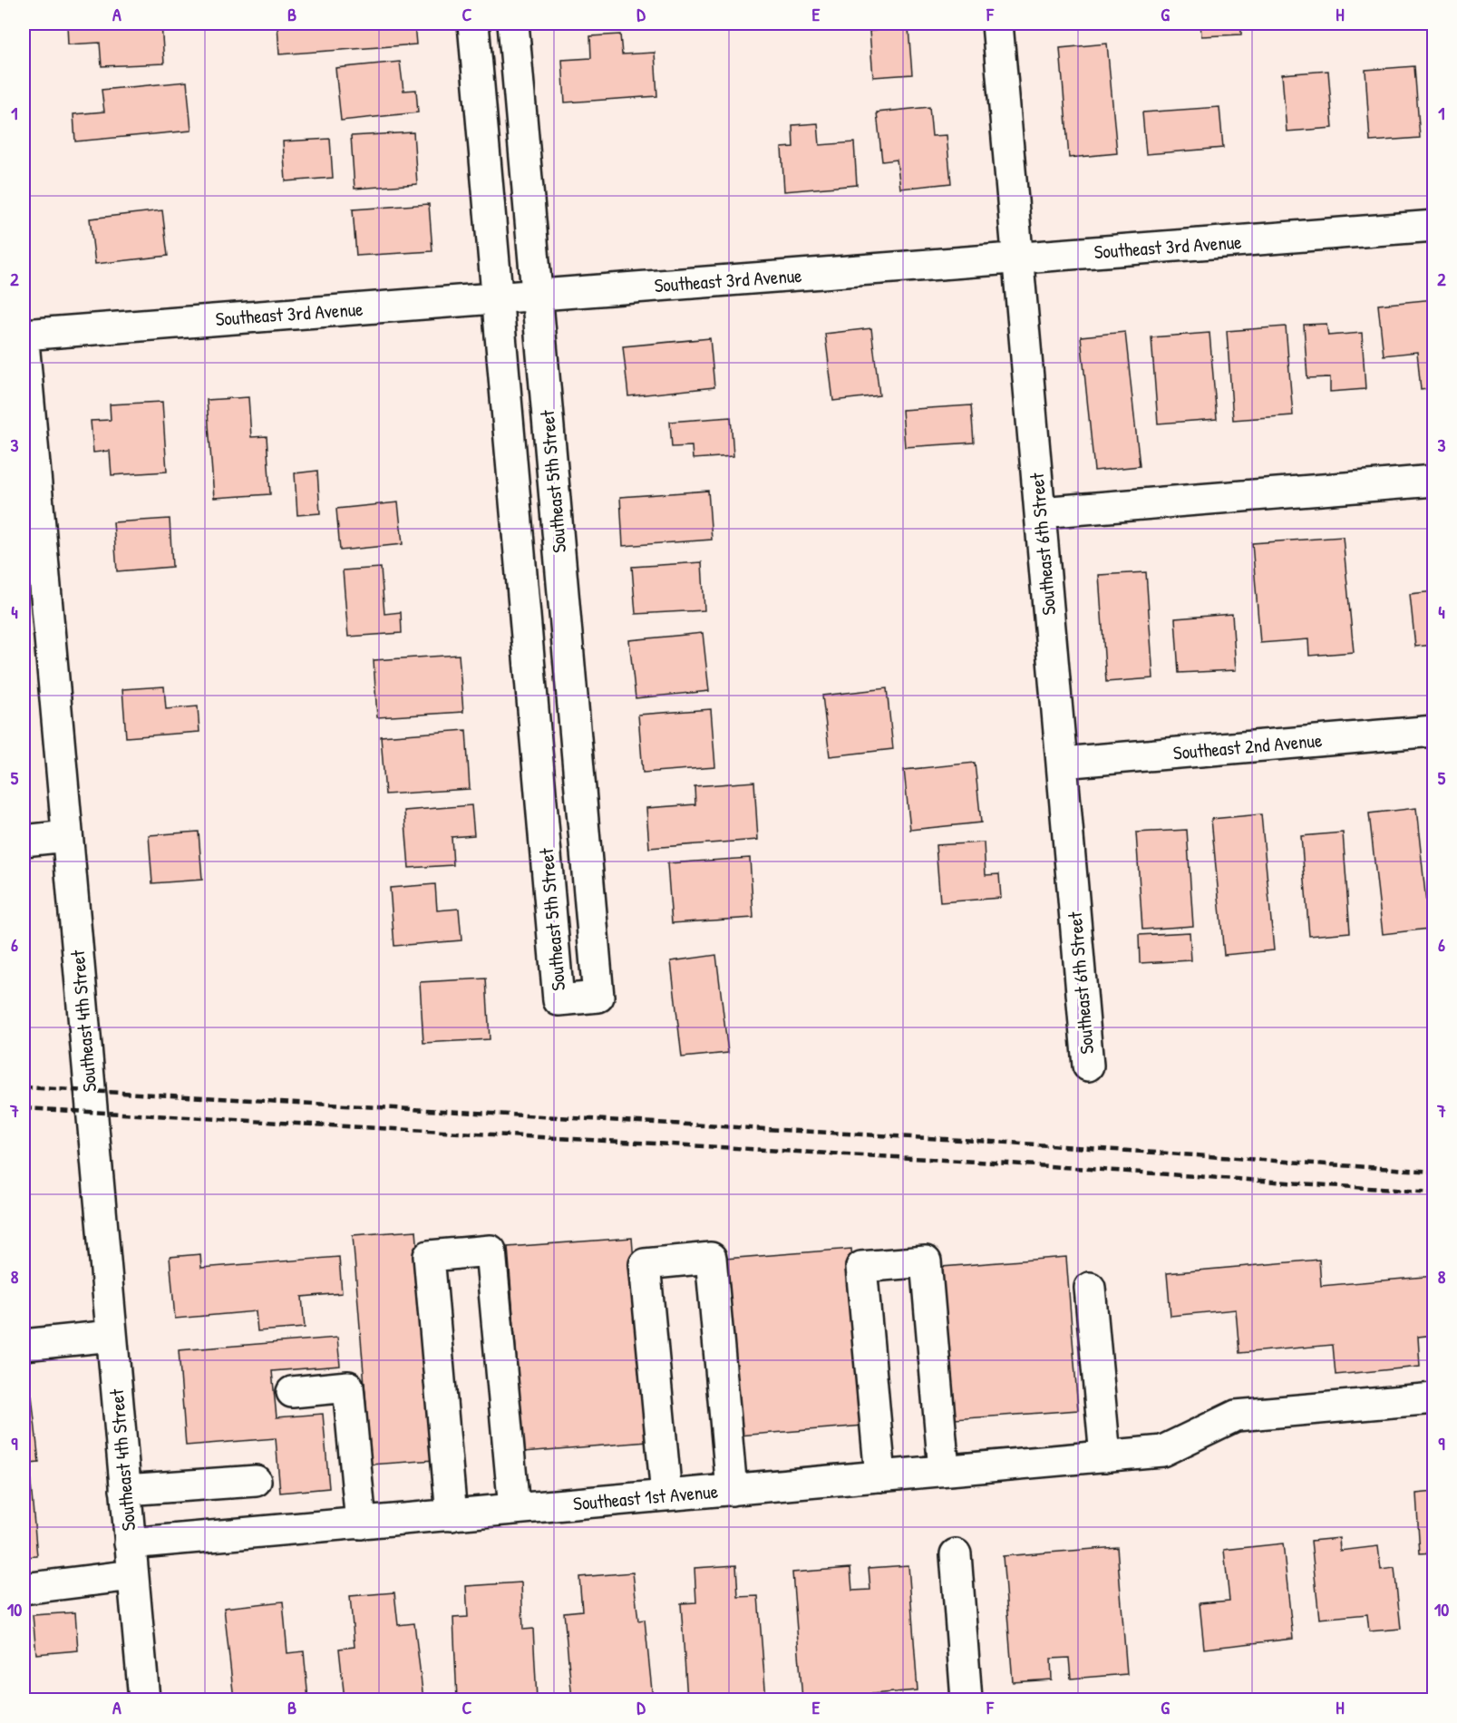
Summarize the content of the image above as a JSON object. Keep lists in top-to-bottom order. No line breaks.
{"streets":{"street":["Southeast 3rd Avenue","Southeast 5th Street","Southeast 6th Street","Southeast 2nd Avenue","Southeast 4th Street","Southeast 1st Avenue"]},"crossings":[["Southeast 3rd Avenue","Southeast 5th Street"],["Southeast 3rd Avenue","Southeast 6th Street"],["Southeast 6th Street","Southeast 2nd Avenue"],["Southeast 4th Street","Southeast 1st Avenue"]],"grid":{"columns":["A","B","C","D","E","F","G","H"],"rows":["1","2","3","4","5","6","7","8","9","10"]}}
